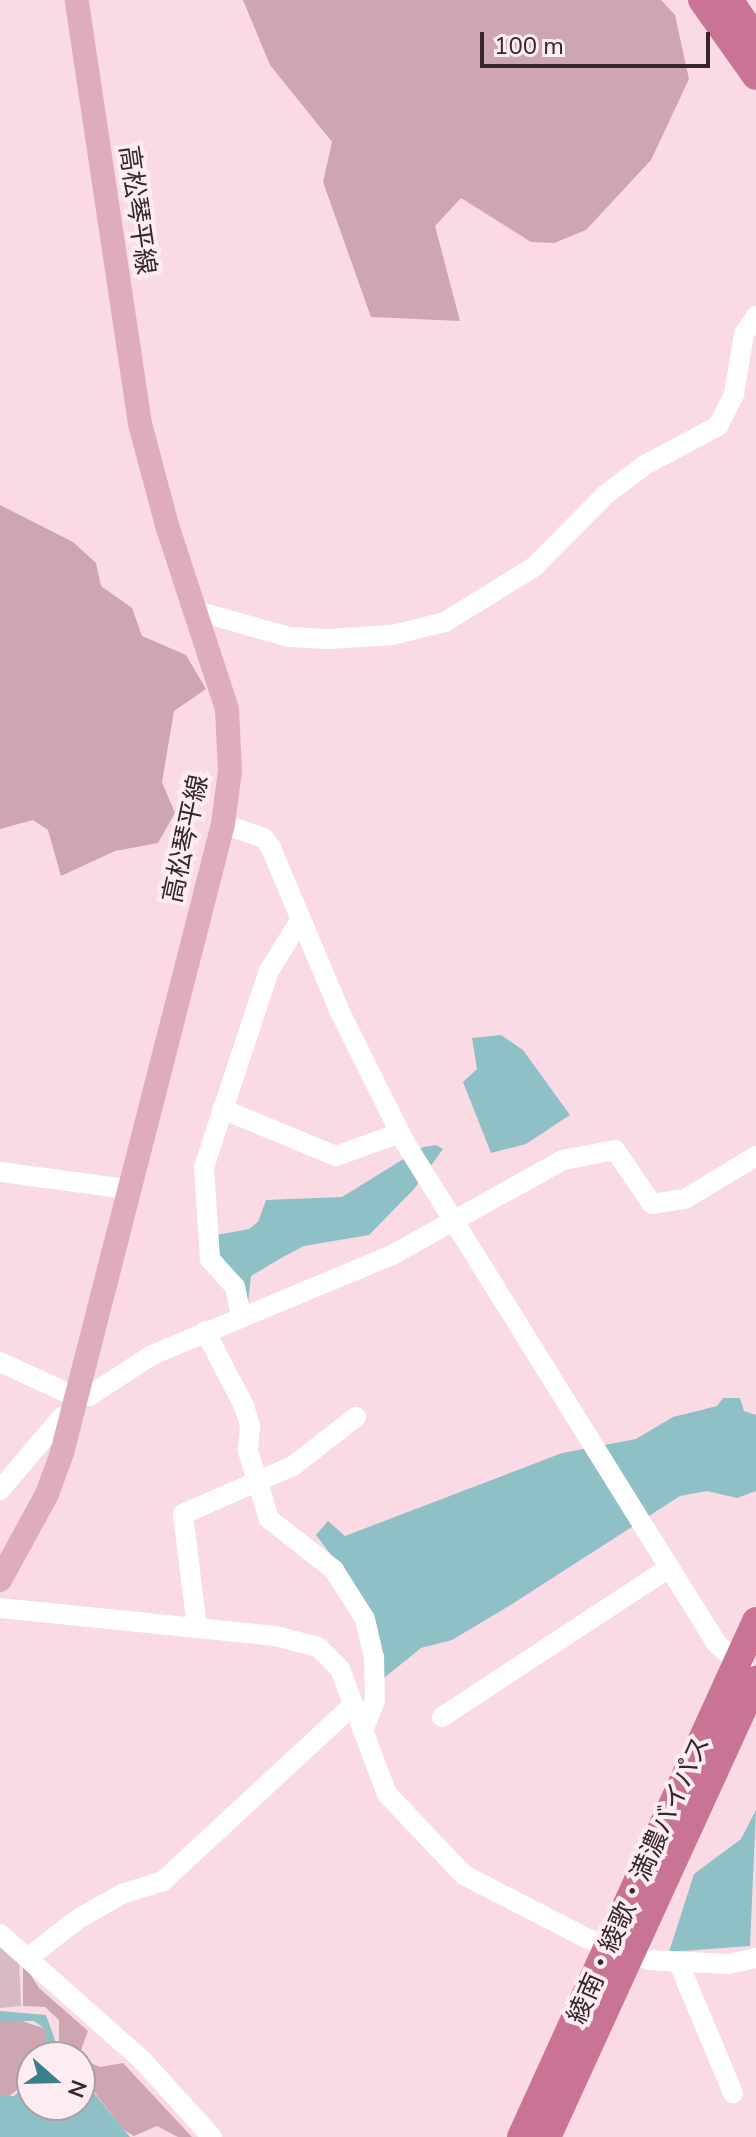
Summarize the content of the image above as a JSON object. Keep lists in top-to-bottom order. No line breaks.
{"streets":{"highway":["綾南・綾歌・満濃バイパス"],"main road":["高松琴平線"]},"scale_bar":"100 m","north":"right"}
